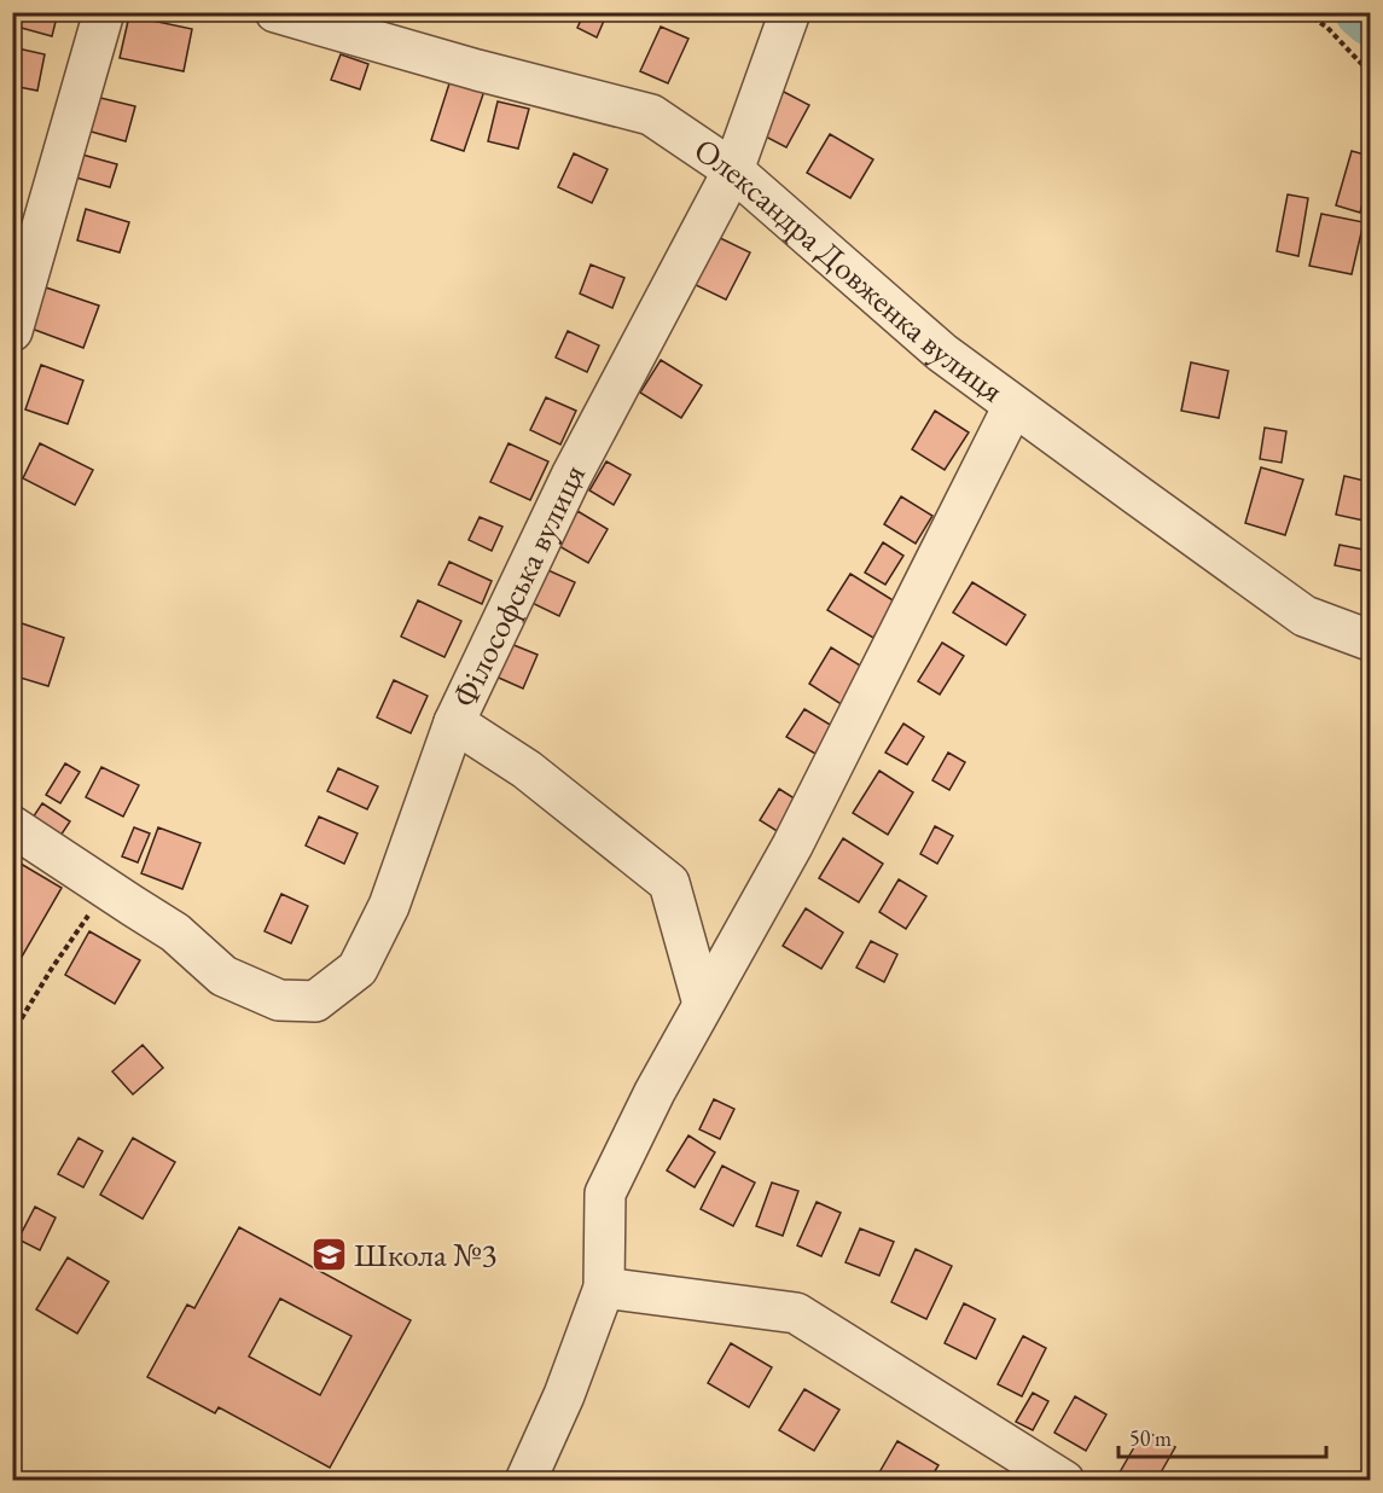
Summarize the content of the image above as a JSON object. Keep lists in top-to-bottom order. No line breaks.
{"streets":{"street":["Олександра Довженка вулиця","Філософська вулиця"]},"crossings":[["Олександра Довженка вулиця","Філософська вулиця"]],"places":{"school or university":["Школа №3"]},"scale_bar":"50 m"}
